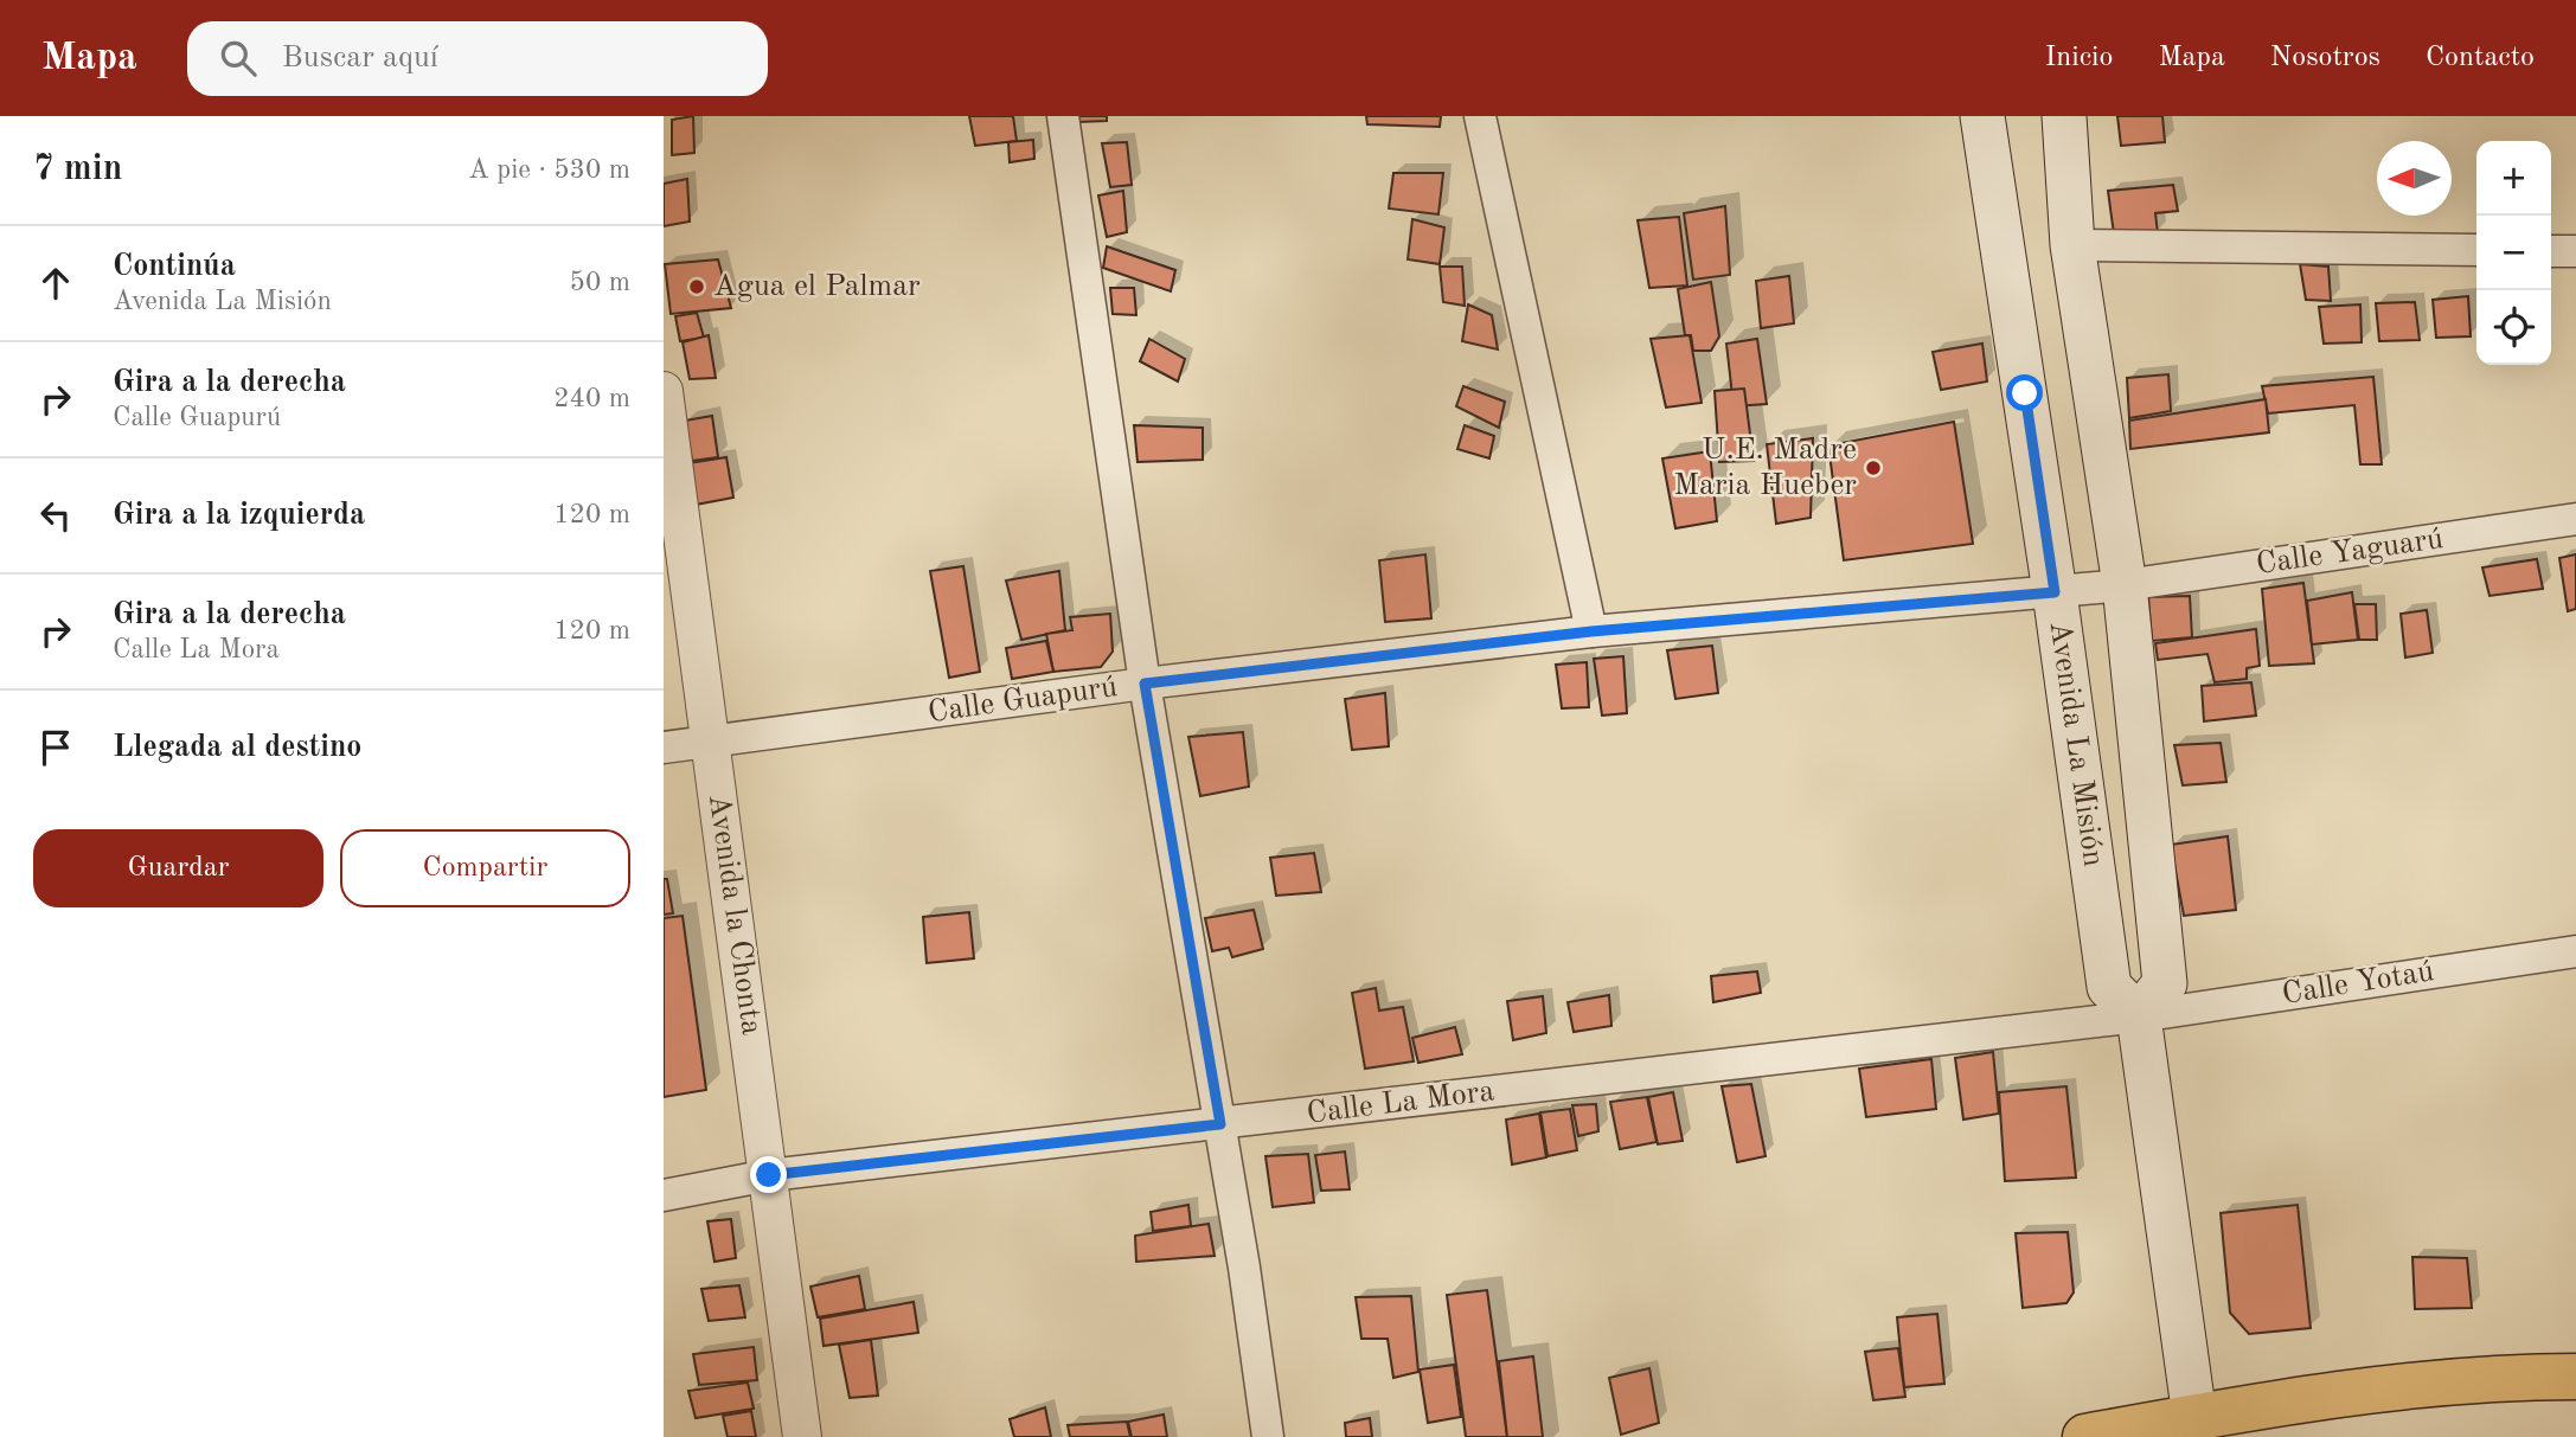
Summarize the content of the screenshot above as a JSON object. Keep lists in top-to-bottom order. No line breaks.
{"streets":{"main road":["Avenida La Misión"],"street":["Calle Yaguarú","Calle Guapurú","Avenida la Chonta","Calle Yotaú","Calle La Mora"]},"crossings":[["Calle Yaguarú","Calle Guapurú"],["Calle Yaguarú","Avenida La Misión"],["Calle Guapurú","Avenida La Misión"],["Calle Guapurú","Avenida la Chonta"],["Avenida La Misión","Calle Yotaú"],["Avenida La Misión","Calle La Mora"],["Avenida la Chonta","Calle La Mora"],["Calle Yotaú","Calle La Mora"]],"places":["Agua el Palmar","U.E. Madre Maria Hueber"],"north":"left","page":{"header":"Mapa","search":"Buscar aquí","nav":["Inicio","Mapa","Nosotros","Contacto"],"heading":["7 min","A pie · 530 m"],"map_buttons":["+","−"],"list":[["Continúa","Avenida La Misión","50 m"],["Gira a la derecha","Calle Guapurú","240 m"],["Gira a la izquierda","120 m"],["Gira a la derecha","Calle La Mora","120 m"],"Llegada al destino"],"buttons":["Guardar","Compartir"]}}
